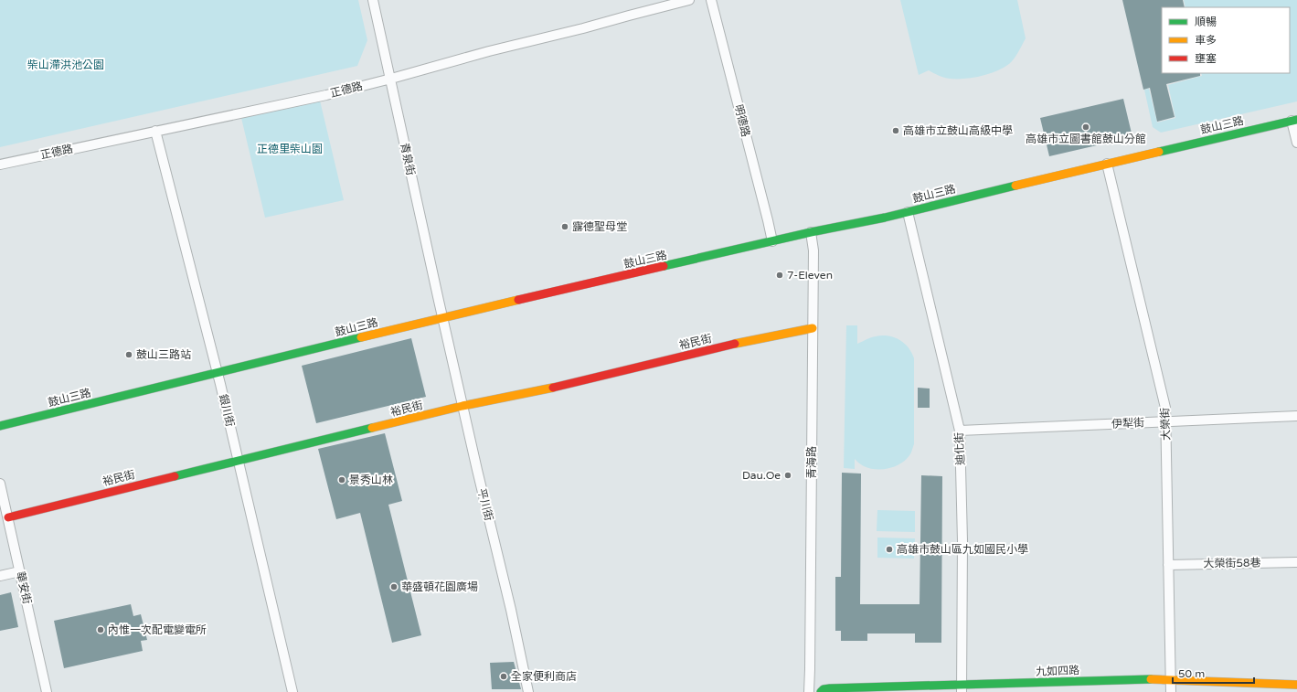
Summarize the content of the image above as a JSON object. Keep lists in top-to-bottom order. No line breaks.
{"streets":{"street":["正德路","明德路","鼓山三路","青泉街","裕民街","銀川街","伊犁街","大榮街","迪化街","青海路","平川街","大榮街58巷","華安街","九如四路"]},"crossings":[["正德路","青泉街"],["正德路","銀川街"],["明德路","鼓山三路"],["鼓山三路","青泉街"],["鼓山三路","銀川街"],["鼓山三路","大榮街"],["鼓山三路","迪化街"],["鼓山三路","青海路"],["鼓山三路","平川街"],["青泉街","平川街"],["裕民街","銀川街"],["裕民街","青海路"],["裕民街","平川街"],["裕民街","華安街"],["伊犁街","大榮街"],["伊犁街","迪化街"],["大榮街","大榮街58巷"],["大榮街","九如四路"],["迪化街","九如四路"]],"parks":["柴山滯洪池公園","正德里柴山園"],"places":["高雄市立圖書館鼓山分館","高雄市立鼓山高級中學","露德聖母堂","7-Eleven","鼓山三路站","Dau.Oe","景秀山林","高雄市鼓山區九如國民小學","華盛頓花園廣場","內惟一次配電變電所","全家便利商店"],"legend":["順暢","車多","壅塞"],"scale_bar":"50 m"}
